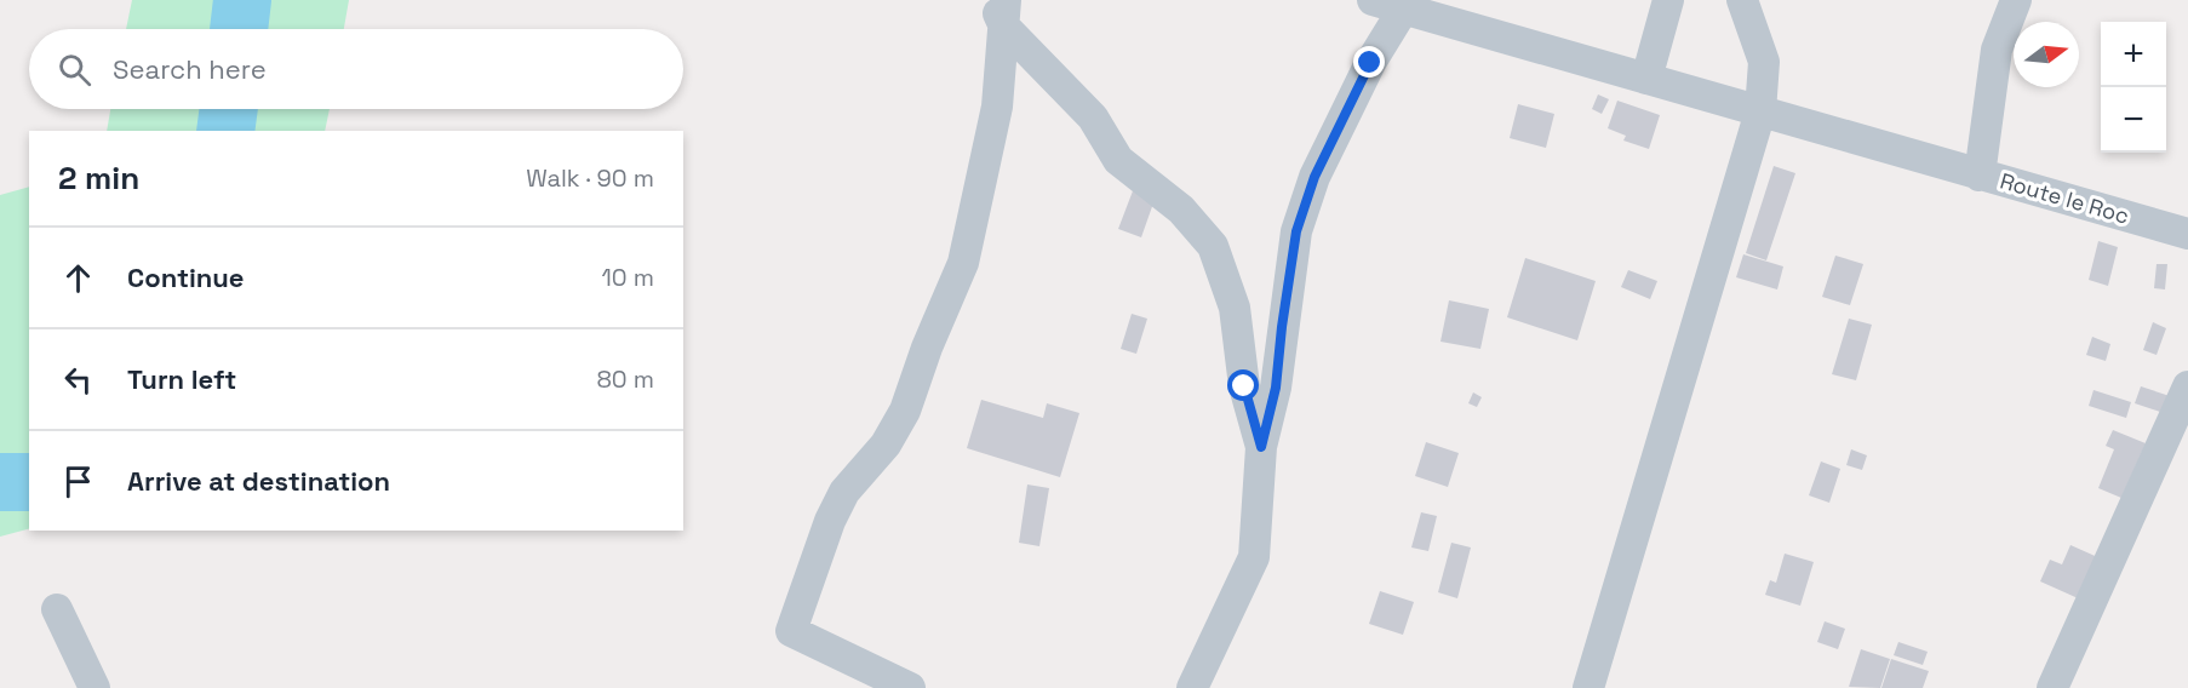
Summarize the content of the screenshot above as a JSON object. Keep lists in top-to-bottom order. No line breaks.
{"streets":{"street":["Route le Roc"]},"north":"right","page":{"map_buttons":["+","−"],"search":"Search here","heading":["2 min","Walk · 90 m"],"list":[["Continue","10 m"],["Turn left","80 m"],"Arrive at destination"]}}
